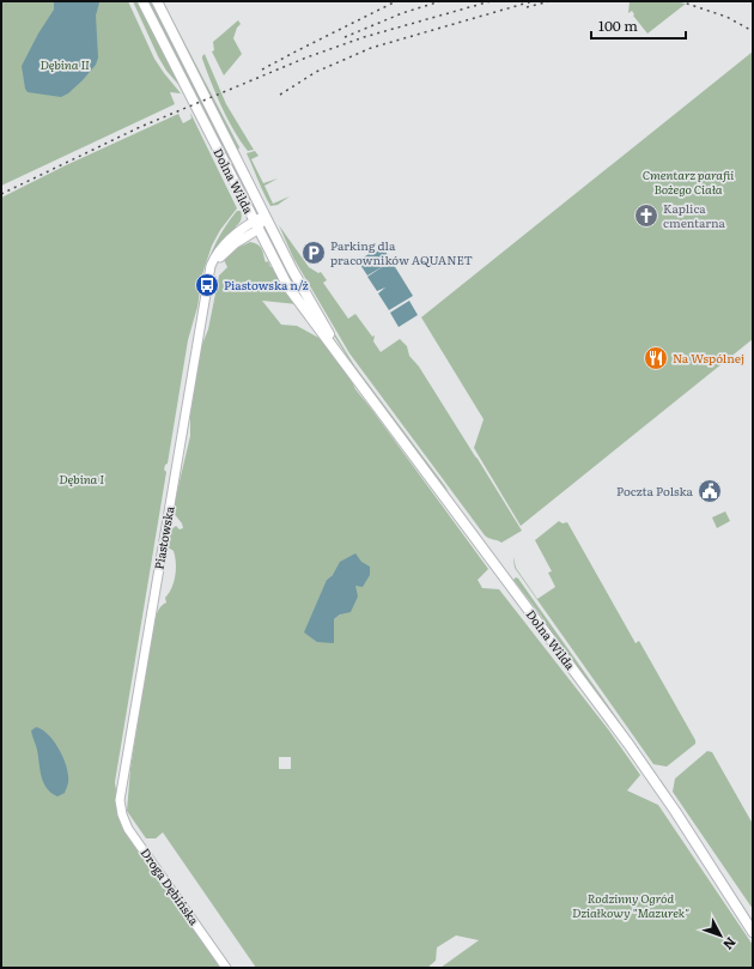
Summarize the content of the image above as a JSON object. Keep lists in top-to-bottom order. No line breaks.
{"streets":{"main road":["Dolna Wilda"],"street":["Piastowska","Droga Dębińska"]},"crossings":[["Dolna Wilda","Piastowska"],["Piastowska","Droga Dębińska"]],"parks":["Dębina II","Cmentarz parafii Bożego Ciała","Dębina I","Rodzinny Ogród Działkowy \"Mazurek\""],"places":{"church":["Kaplica cmentarna"],"parking":["Parking dla pracowników AQUANET"],"bus stop":["Piastowska n/ż"],"restaurant":["Na Wspólnej"],"public building":["Poczta Polska"]},"scale_bar":"100 m","north":"bottom right"}
